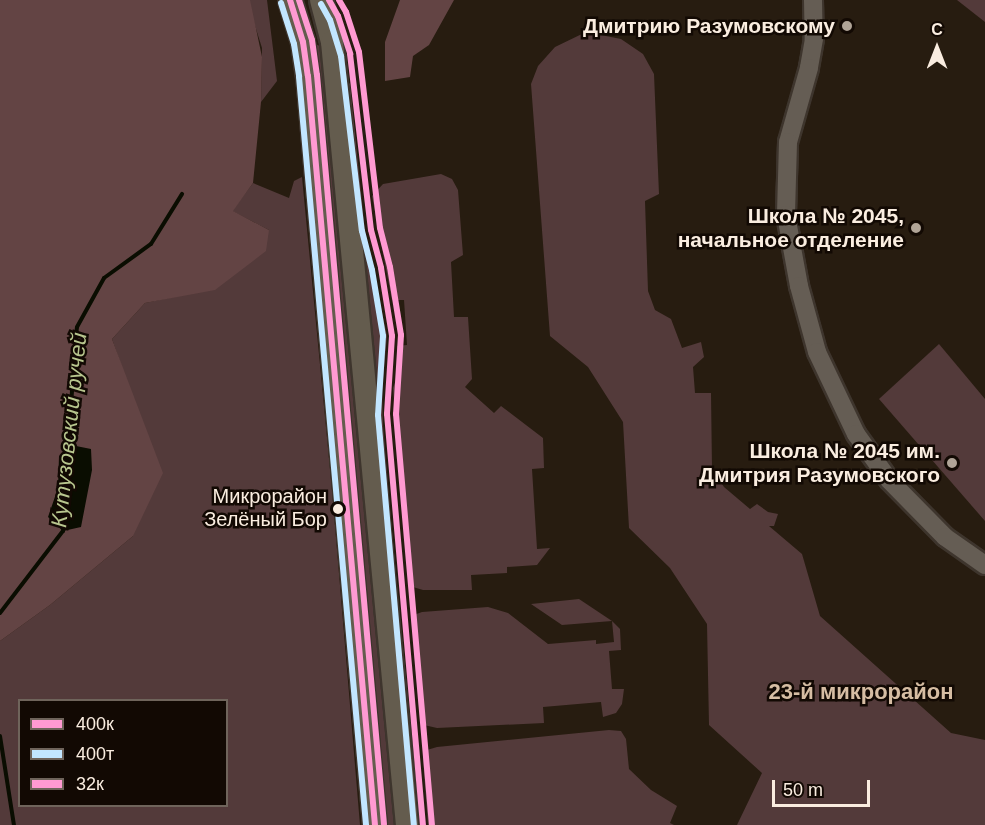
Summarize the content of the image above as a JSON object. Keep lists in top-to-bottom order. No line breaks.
{"districts":["23-й микрорайон"],"water":["Кутузовский ручей"],"places":["Дмитрию Разумовскому","Школа № 2045, начальное отделение","Школа № 2045 им. Дмитрия Разумовского","Микрорайон Зелёный Бор"],"lines":["transit line 400к","transit line 32к","transit line 400т"],"legend":["400к","400т","32к"],"scale_bar":"50 m","north":"top"}
